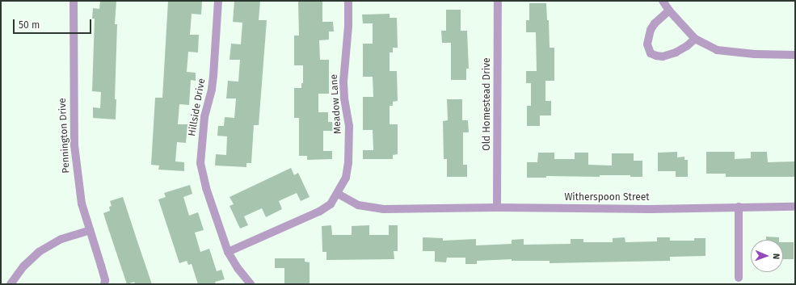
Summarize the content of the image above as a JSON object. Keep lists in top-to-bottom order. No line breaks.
{"streets":{"street":["Meadow Lane","Old Homestead Drive","Hillside Drive","Pennington Drive","Witherspoon Street"]},"crossings":[["Meadow Lane","Hillside Drive"],["Meadow Lane","Witherspoon Street"],["Old Homestead Drive","Witherspoon Street"]],"scale_bar":"50 m","north":"right"}
